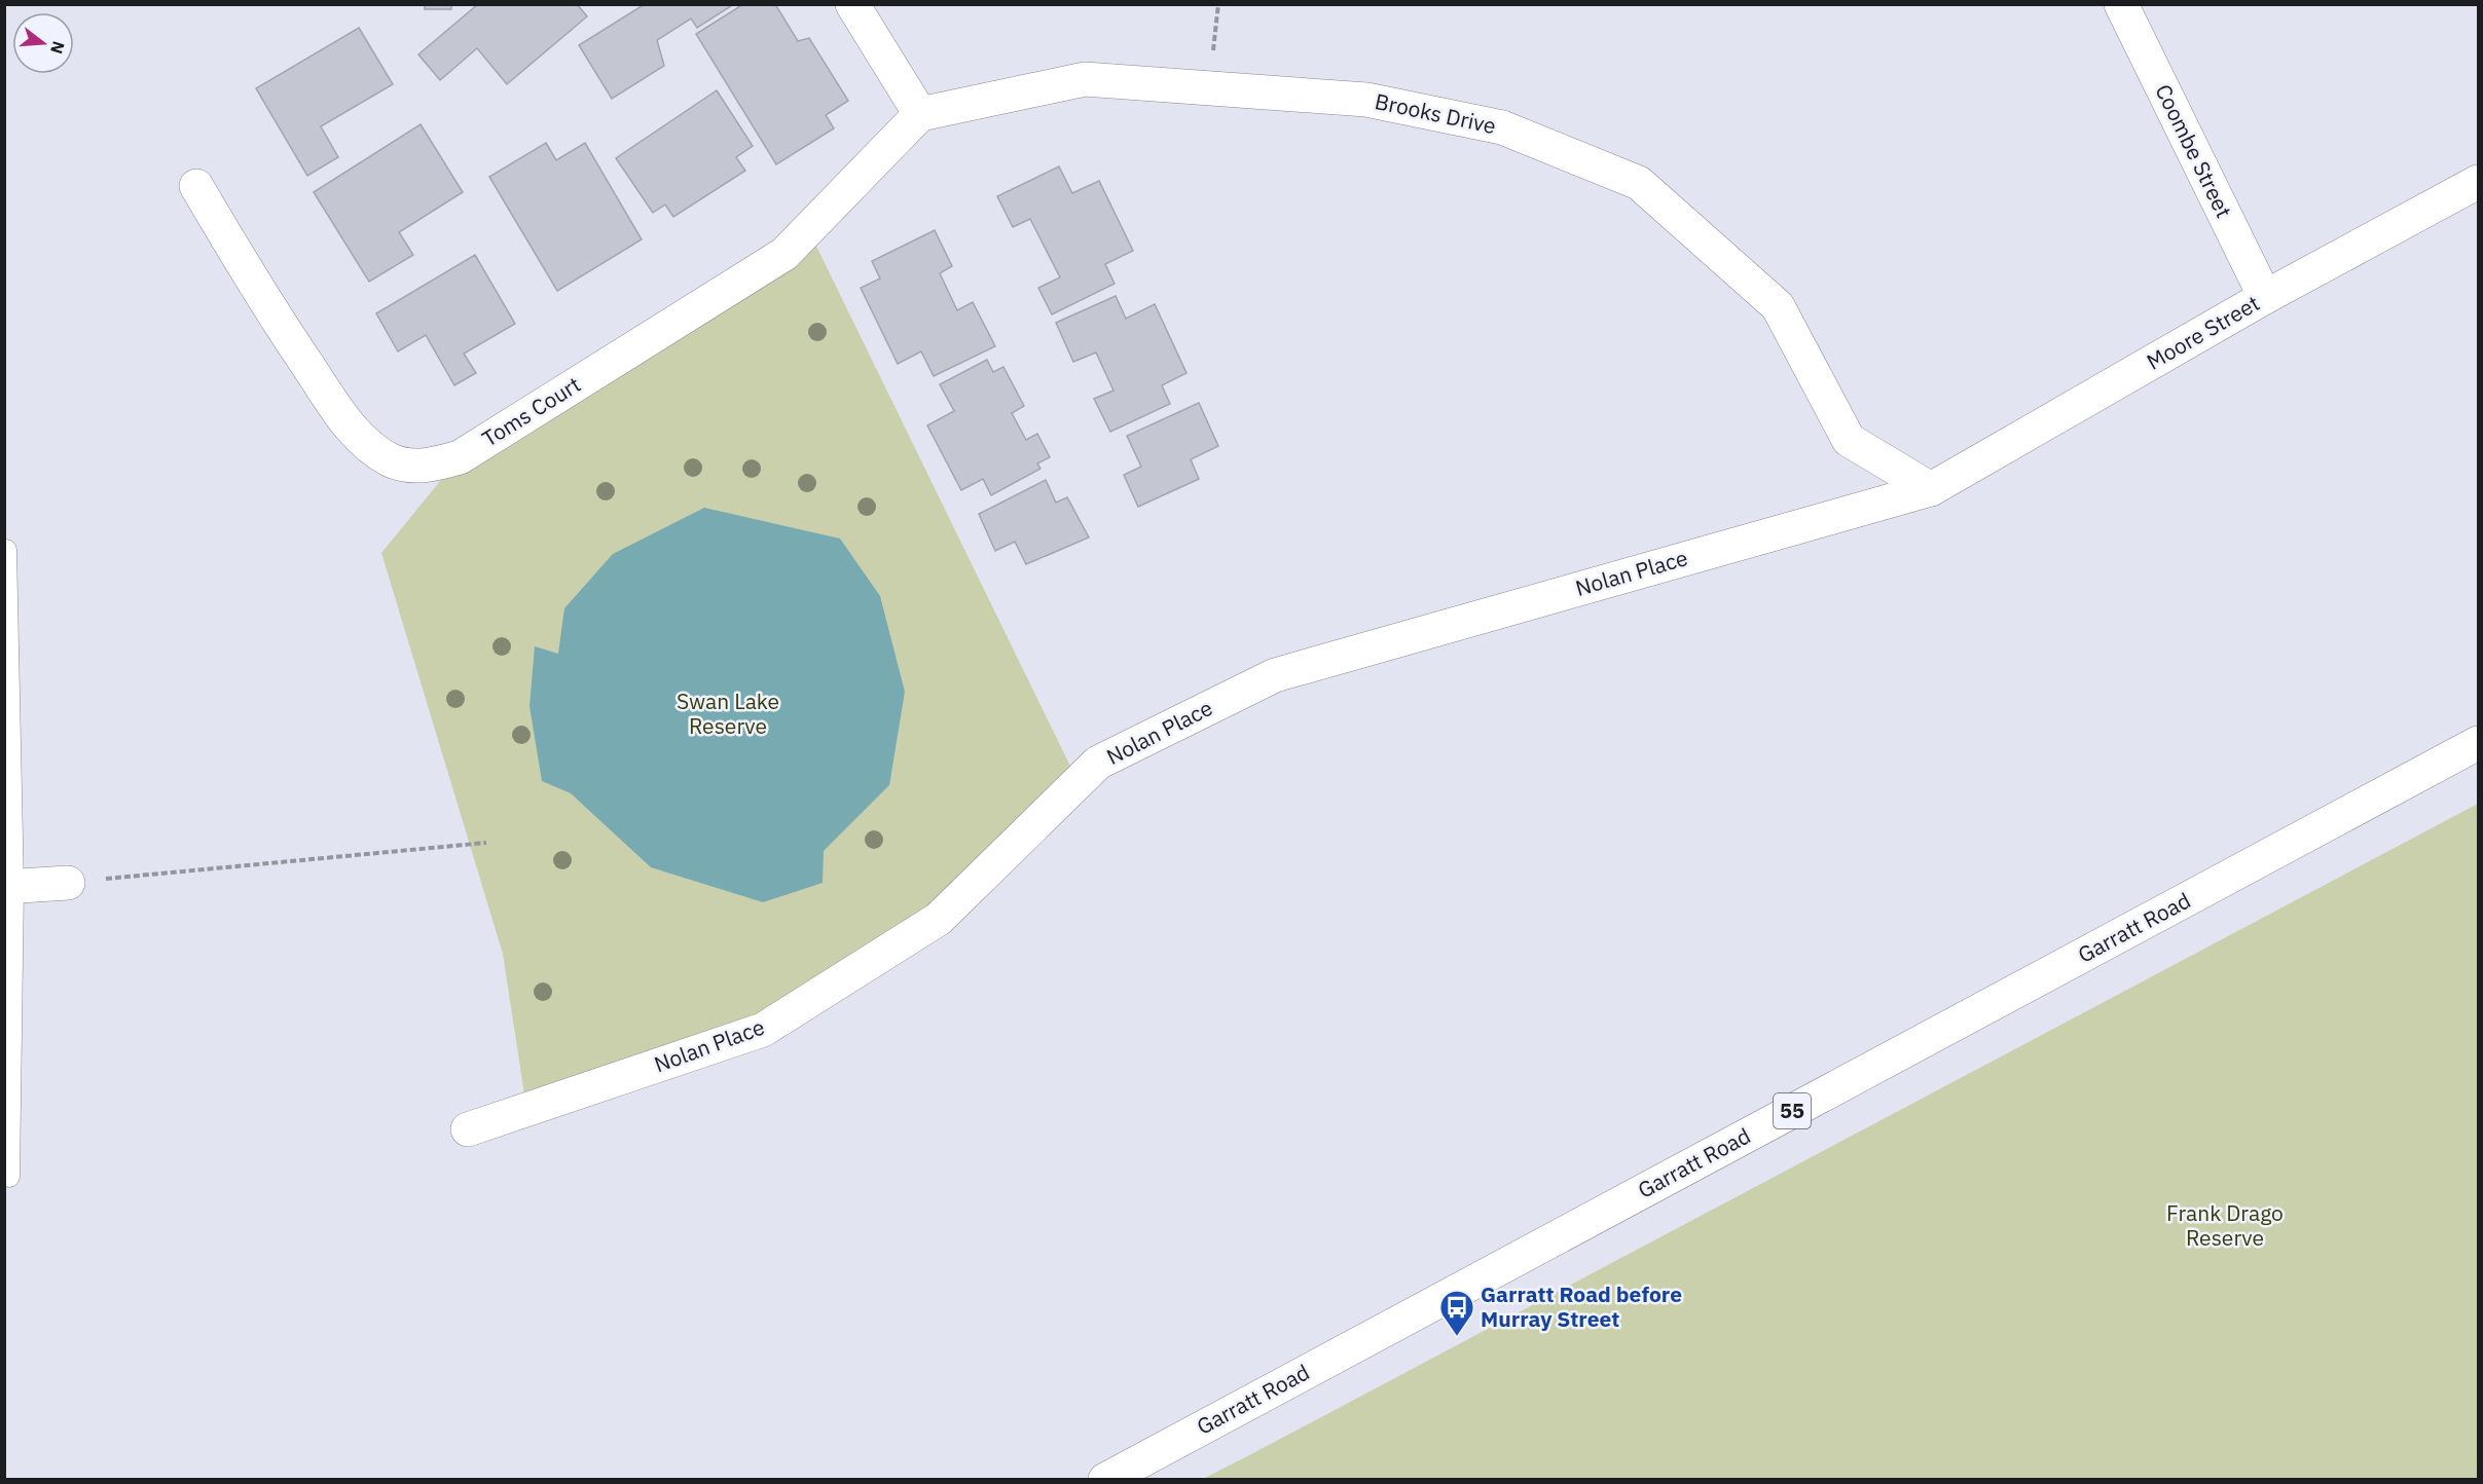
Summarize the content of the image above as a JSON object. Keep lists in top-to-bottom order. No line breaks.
{"streets":{"street":["Brooks Drive","Coombe Street","Moore Street","Toms Court","Nolan Place","Garratt Road","55"]},"crossings":[["Brooks Drive","Moore Street"],["Brooks Drive","Toms Court"],["Brooks Drive","Nolan Place"],["Coombe Street","Moore Street"],["Moore Street","Nolan Place"]],"parks":["Swan Lake Reserve","Frank Drago Reserve"],"places":{"bus stop":["Garratt Road before Murray Street"]},"north":"right"}
